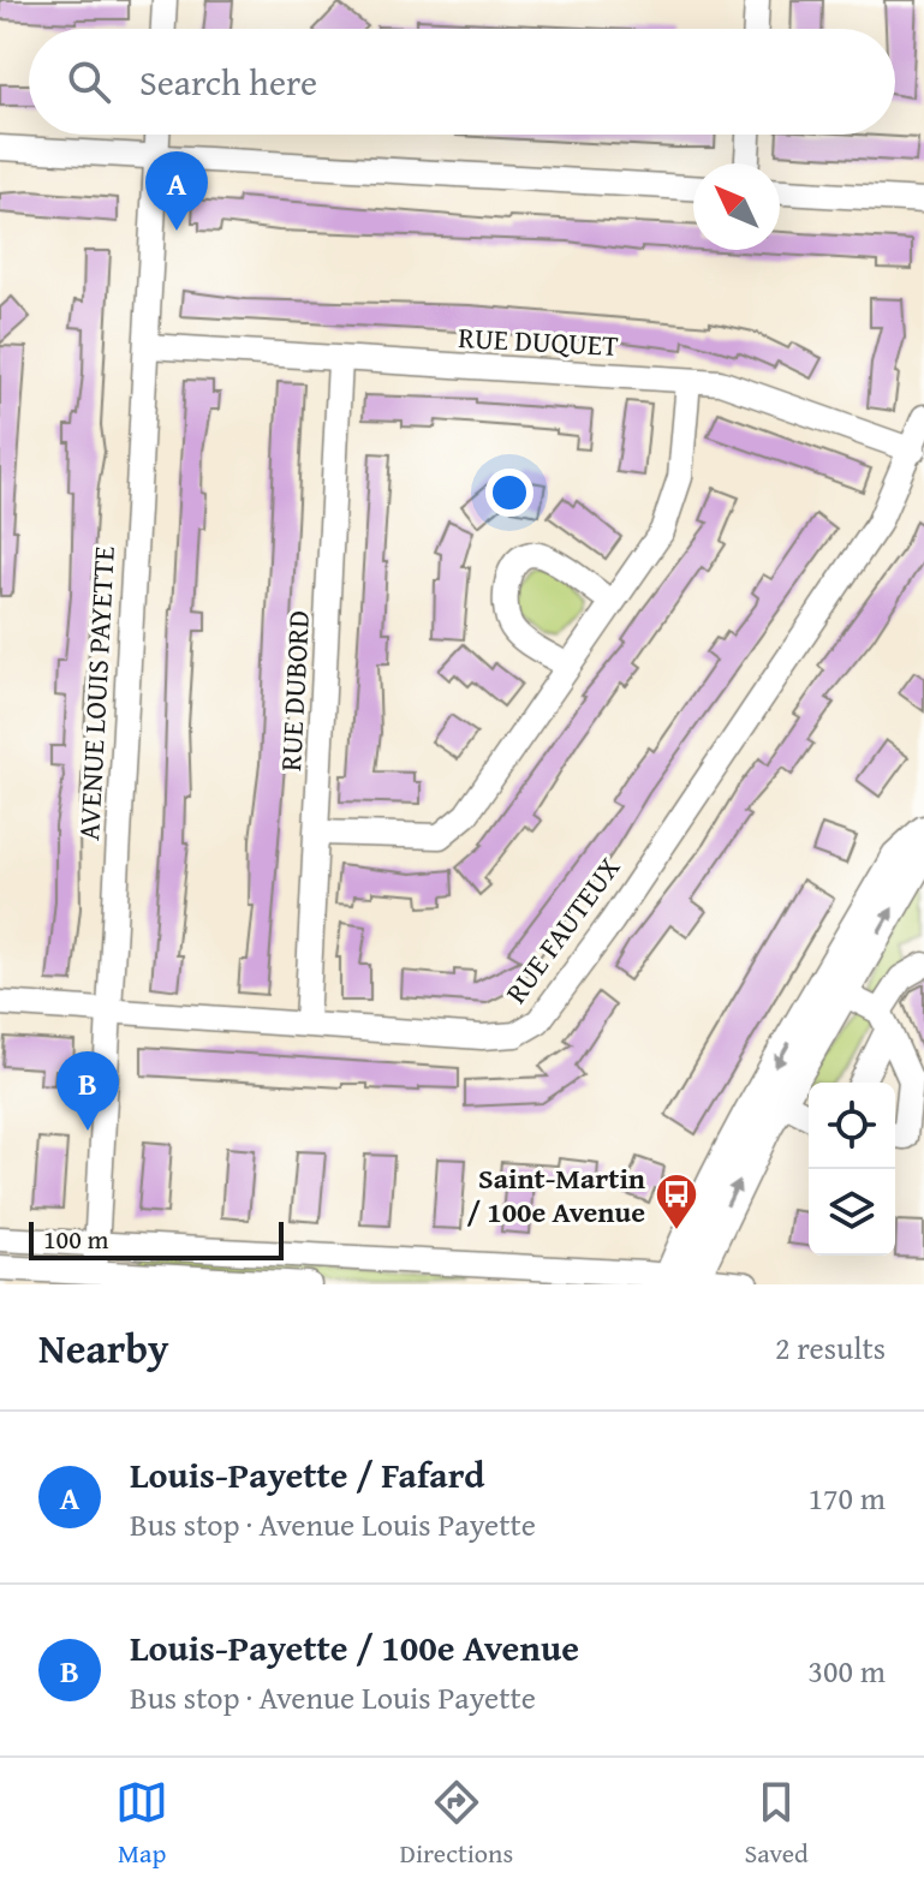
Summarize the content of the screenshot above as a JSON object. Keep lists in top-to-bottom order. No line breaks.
{"streets":{"street":["RUE DUQUET","RUE DUBORD","AVENUE LOUIS PAYETTE","RUE FAUTEUX"]},"crossings":[["RUE DUQUET","RUE DUBORD"],["RUE DUQUET","AVENUE LOUIS PAYETTE"],["RUE DUQUET","RUE FAUTEUX"],["RUE DUBORD","RUE FAUTEUX"],["AVENUE LOUIS PAYETTE","RUE FAUTEUX"]],"places":{"bus stop":["Saint-Martin / 100e Avenue"]},"scale_bar":"100 m","north":"top left","page":{"search":"Search here","pins":["A","B"],"scale":"100 m","heading":["Nearby","2 results"],"list":[{"mark":"A","name":"Louis-Payette / Fafard","note":"Bus stop · Avenue Louis Payette","value":"170 m"},{"mark":"B","name":"Louis-Payette / 100e Avenue","note":"Bus stop · Avenue Louis Payette","value":"300 m"}],"nav":["Map","Directions","Saved"]}}
